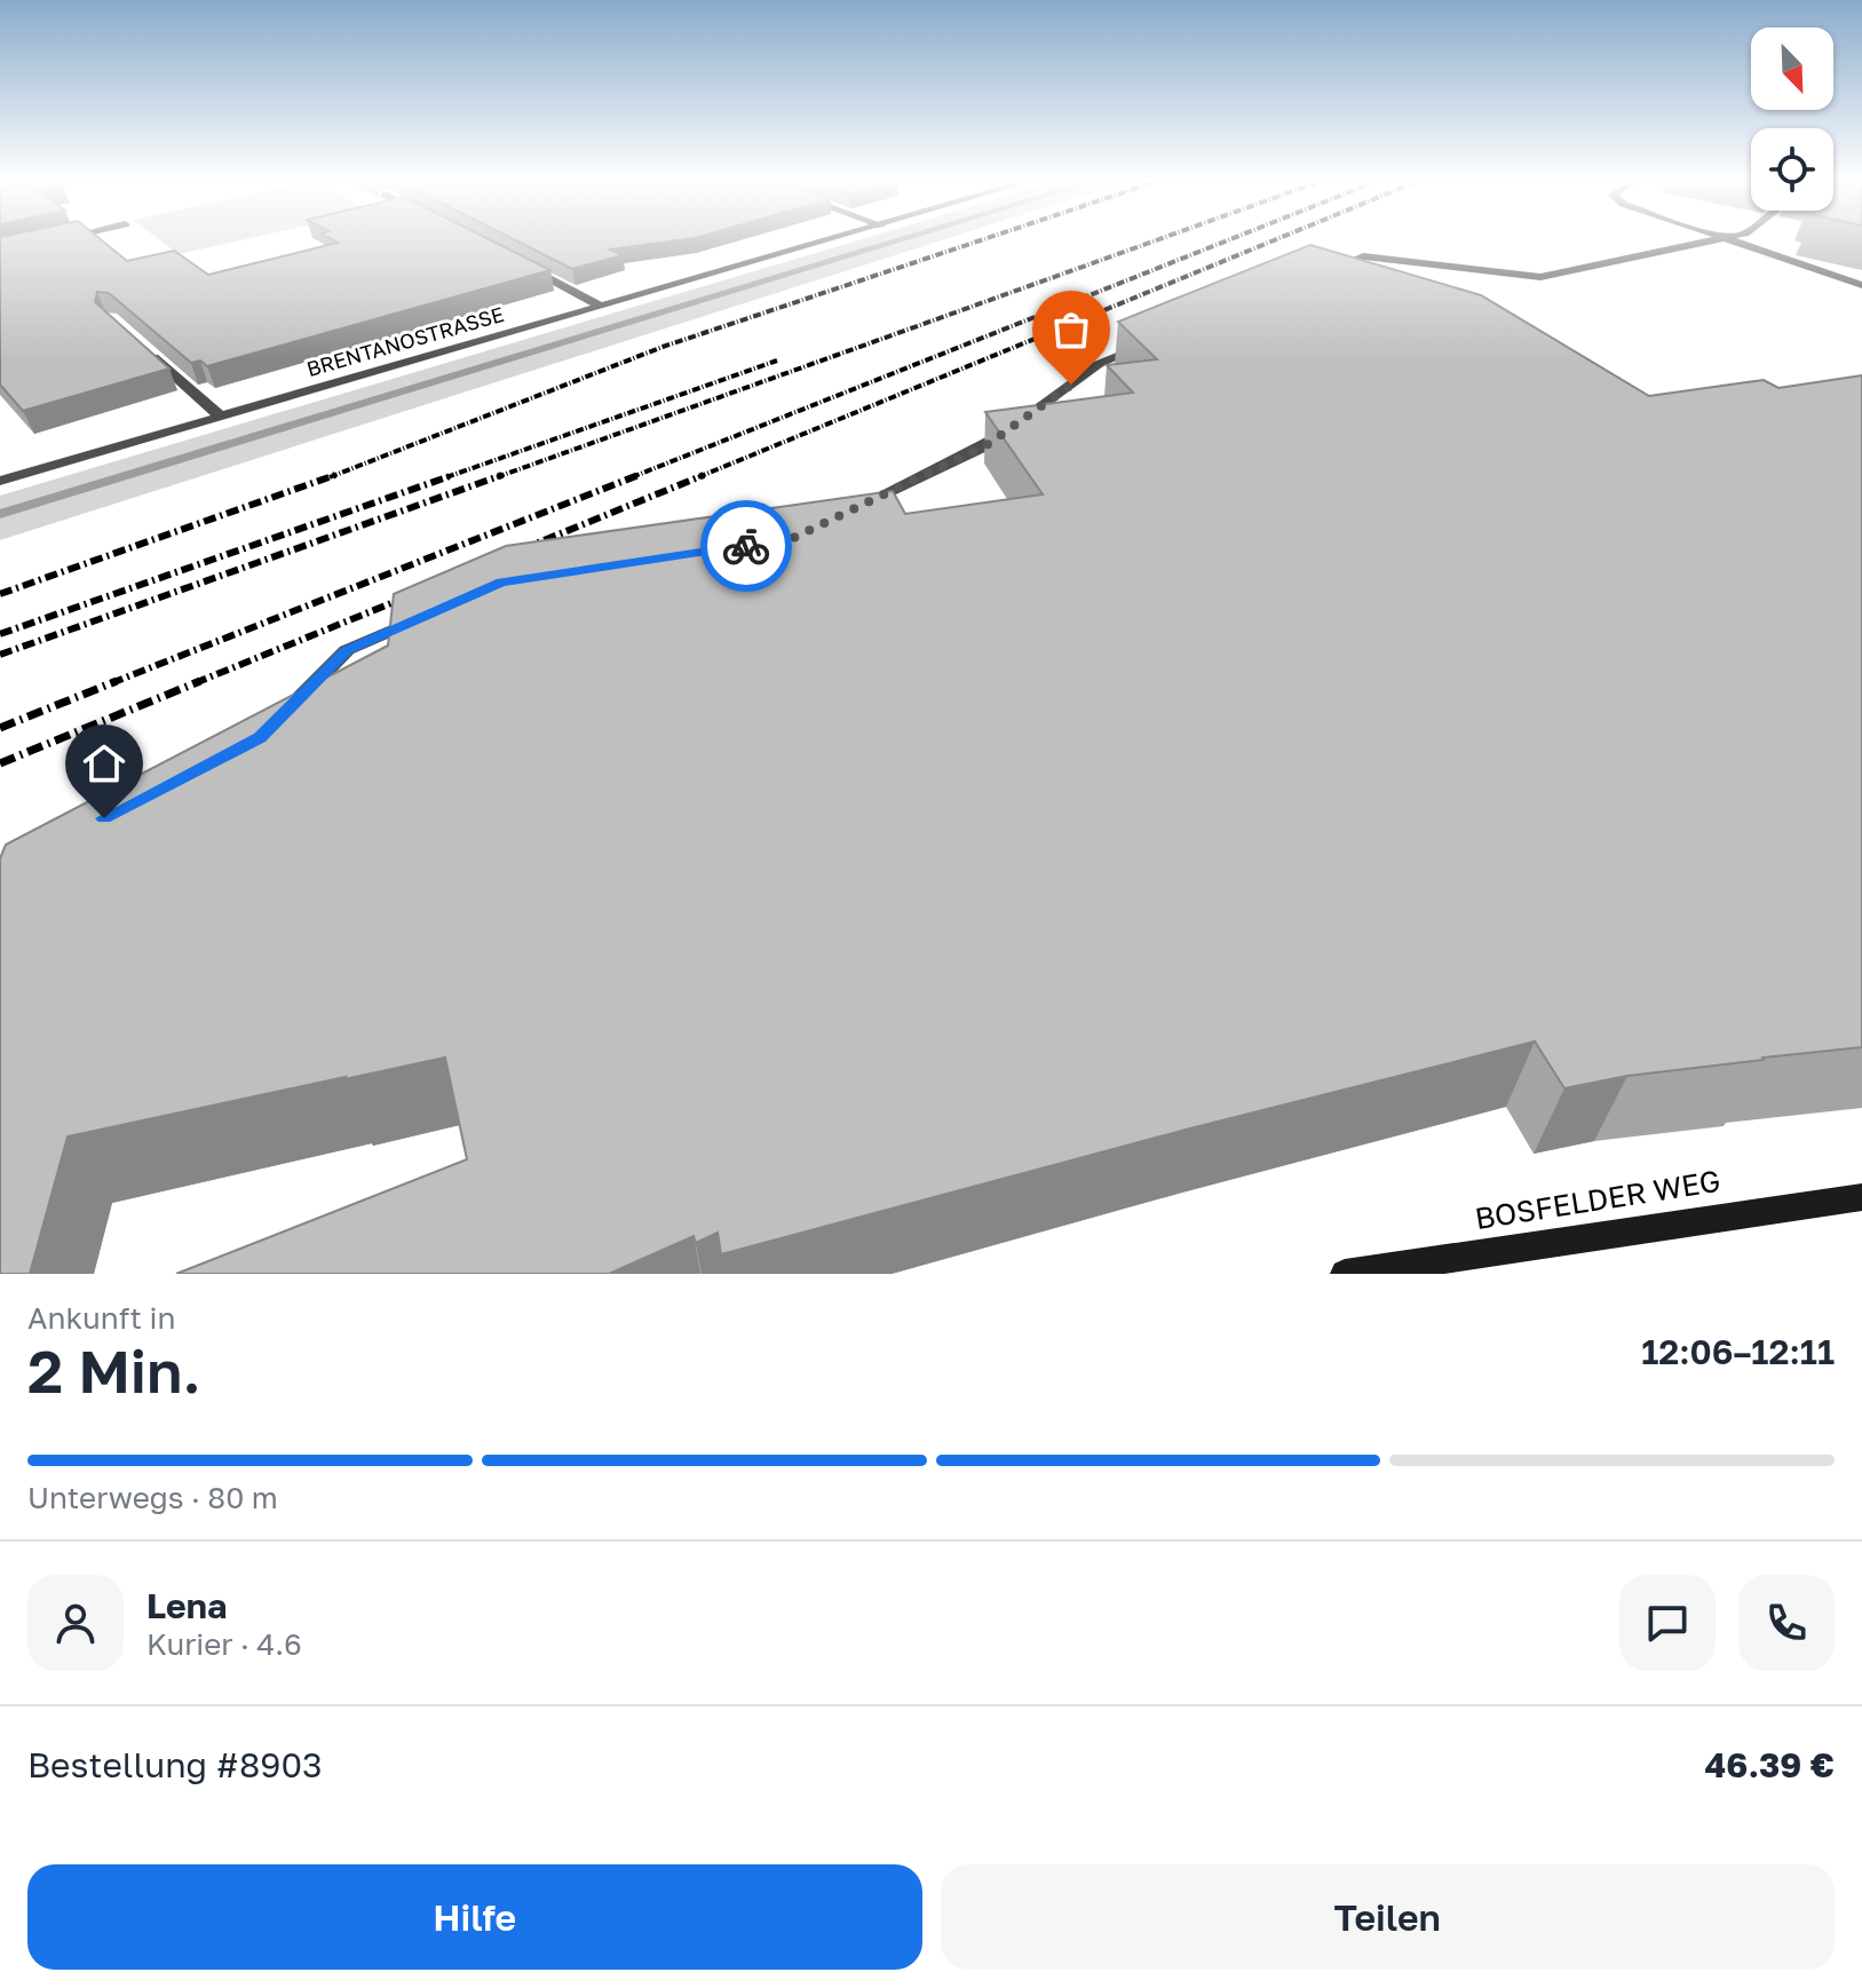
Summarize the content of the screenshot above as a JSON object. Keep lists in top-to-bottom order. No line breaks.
{"streets":{"street":["BRENTANOSTRASSE","BOSFELDER WEG"]},"north":"bottom right","page":{"heading":["2 Min.","Ankunft in","12:06–12:11"],"panel":["Lena","Kurier · 4.6","Bestellung #8903","46.39 €"],"bar":"Unterwegs · 80 m","buttons":["Hilfe","Teilen"]}}
